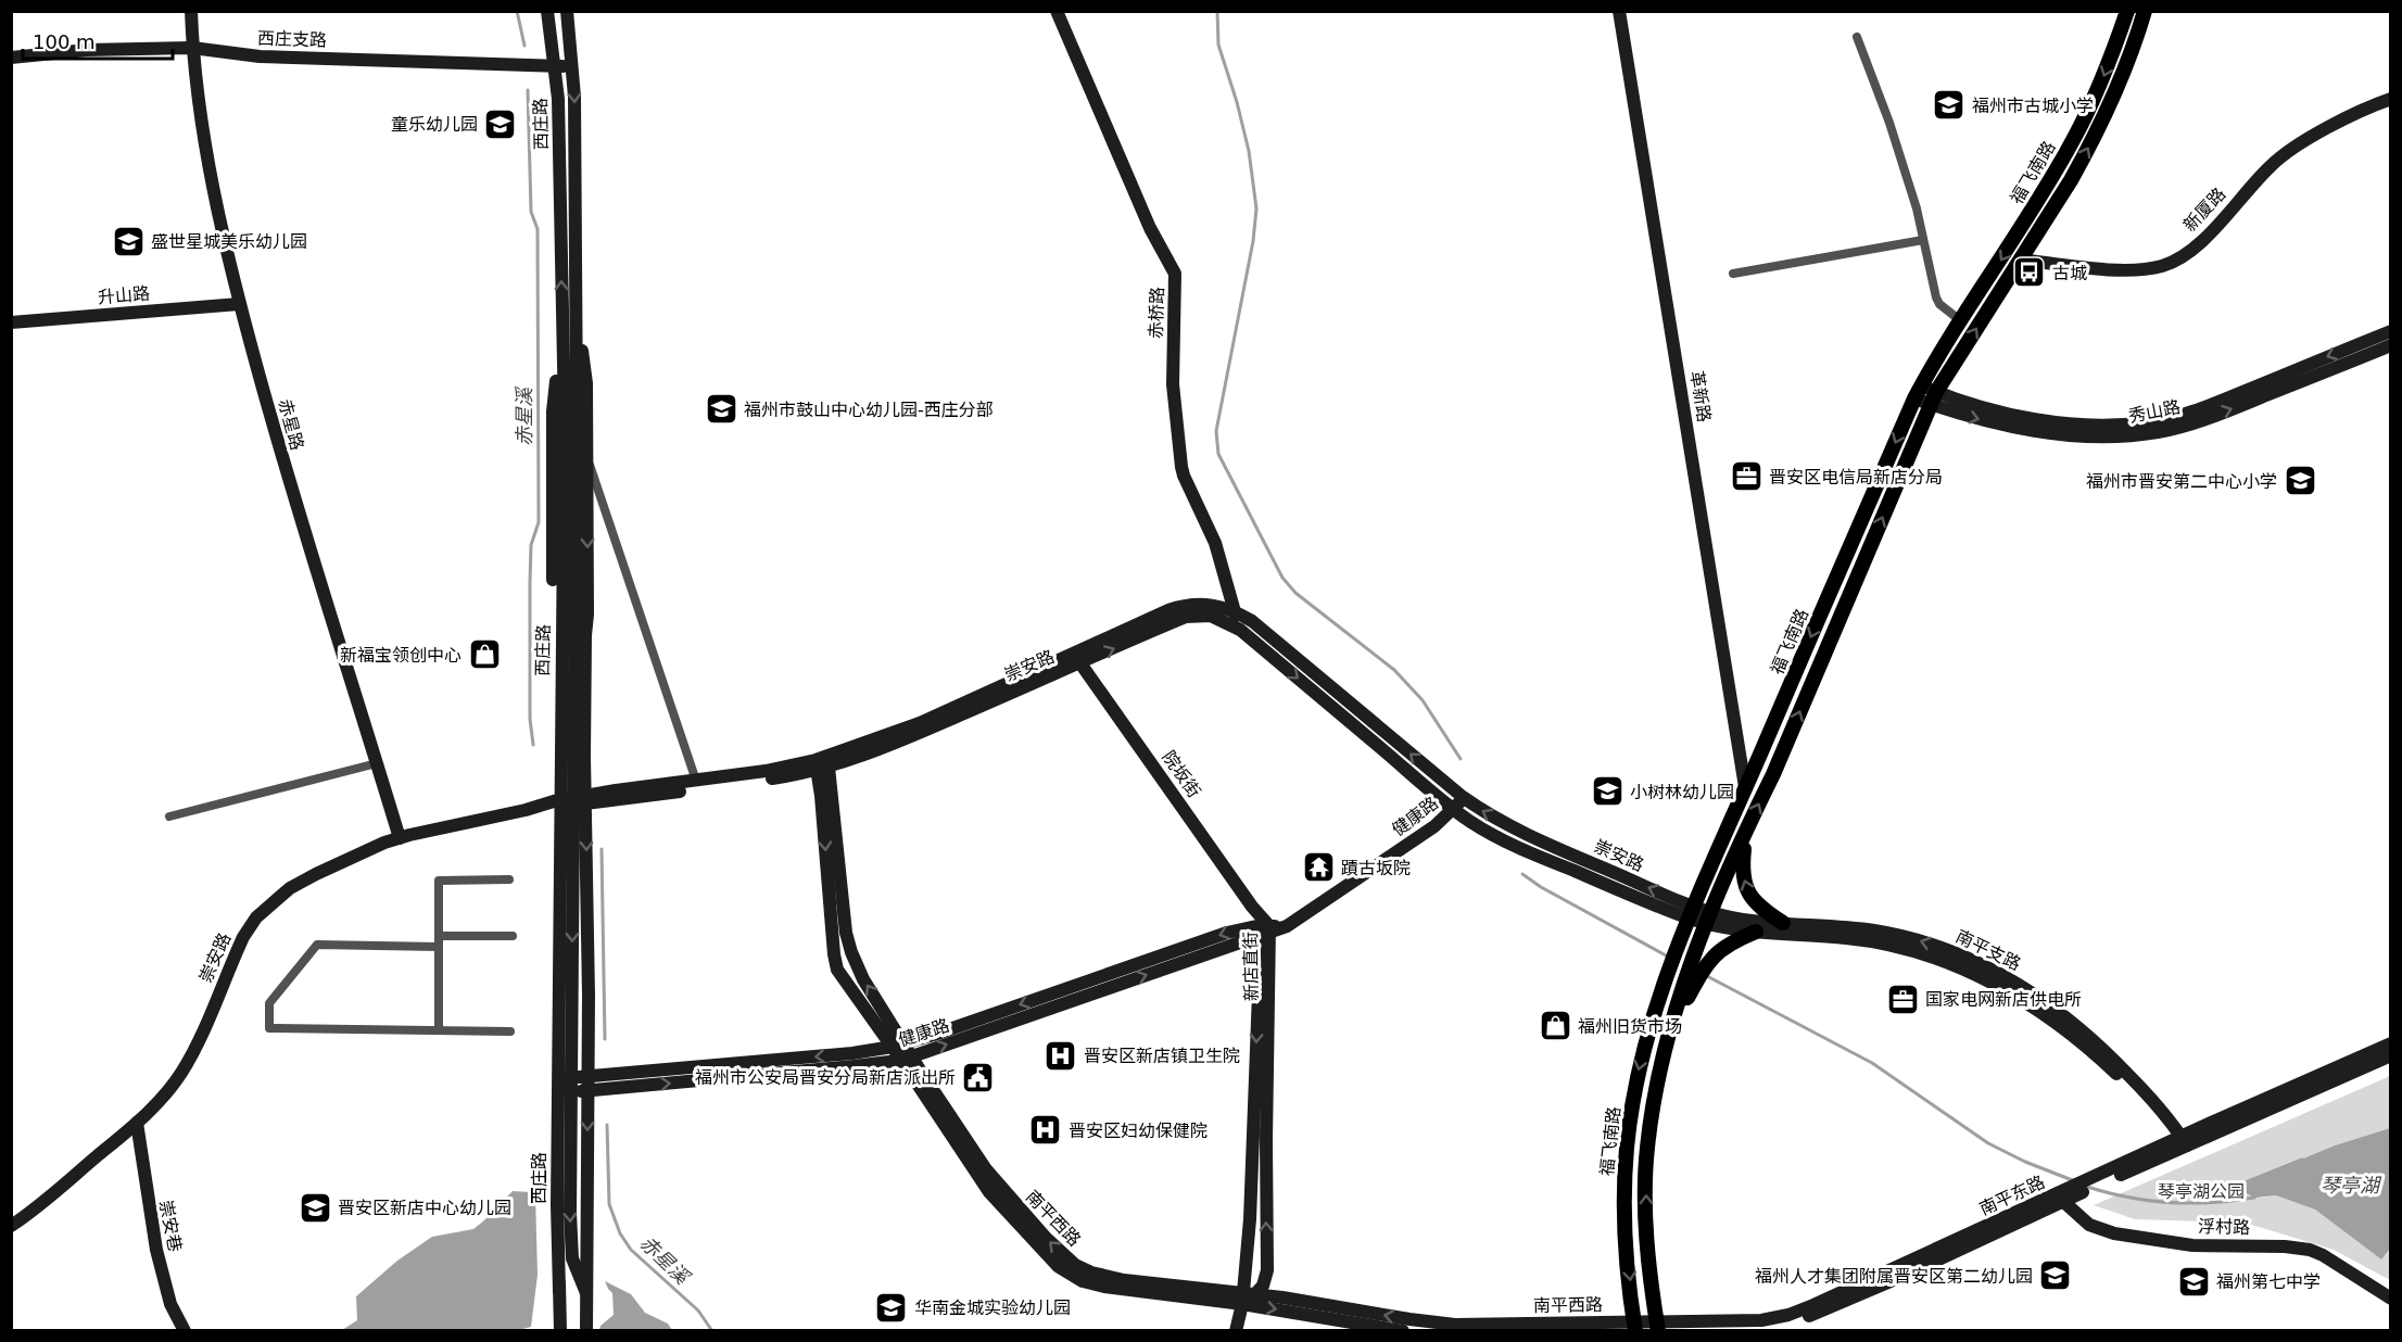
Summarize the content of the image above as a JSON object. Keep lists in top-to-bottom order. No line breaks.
{"streets":{"main road":["福飞南路"],"street":["西庄支路","西庄路","新厦路","升山路","赤桥路","革新路","秀山路","赤星路","崇安路","院坂街","健康路","南平支路","新店直街","南平东路","南平西路","崇安巷","浮村路"]},"crossings":[["西庄支路","西庄路"],["西庄支路","赤星路"],["福飞南路","新厦路"],["福飞南路","革新路"],["福飞南路","秀山路"],["福飞南路","崇安路"],["福飞南路","南平支路"],["福飞南路","南平东路"],["福飞南路","南平西路"],["升山路","赤星路"],["赤桥路","崇安路"],["赤星路","崇安路"],["崇安路","院坂街"],["崇安路","健康路"],["崇安路","南平支路"],["崇安路","南平西路"],["崇安路","崇安巷"],["院坂街","新店直街"],["健康路","新店直街"],["健康路","南平西路"],["南平支路","南平东路"],["新店直街","南平西路"],["南平东路","南平西路"],["南平东路","浮村路"]],"water":["赤星溪","琴亭湖"],"parks":["琴亭湖公园"],"places":{"school or university":["福州市古城小学","童乐幼儿园","盛世星城美乐幼儿园","福州市鼓山中心幼儿园-西庄分部","福州市晋安第二中心小学","小树林幼儿园","晋安区新店中心幼儿园","福州人才集团附属晋安区第二幼儿园","福州第七中学","华南金城实验幼儿园"],"bus stop":["古城"],"office":["晋安区电信局新店分局","国家电网新店供电所"],"shop":["新福宝领创中心","福州旧货市场"],"temple":["蹟古坂院"],"hospital":["晋安区新店镇卫生院","晋安区妇幼保健院"],"public building":["福州市公安局晋安分局新店派出所"]},"scale_bar":"100 m"}
